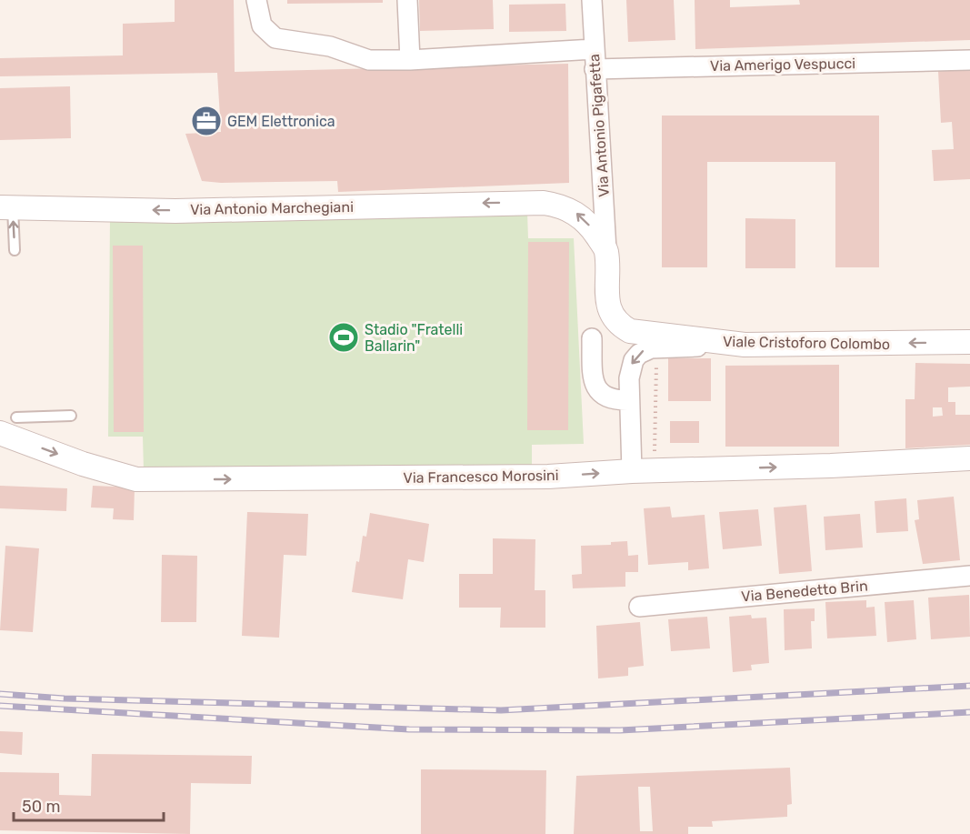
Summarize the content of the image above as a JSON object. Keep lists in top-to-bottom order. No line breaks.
{"streets":{"street":["Via Amerigo Vespucci","Via Antonio Pigafetta","Via Antonio Marchegiani","Viale Cristoforo Colombo","Via Francesco Morosini","Via Benedetto Brin"]},"crossings":[["Via Amerigo Vespucci","Via Antonio Pigafetta"],["Via Antonio Pigafetta","Via Antonio Marchegiani"],["Via Antonio Pigafetta","Viale Cristoforo Colombo"],["Via Antonio Marchegiani","Viale Cristoforo Colombo"]],"one_way":["Via Antonio Marchegiani","Viale Cristoforo Colombo","Via Francesco Morosini"],"places":{"office":["GEM Elettronica"],"sports":["Stadio \"Fratelli Ballarin\""]},"scale_bar":"50 m"}
